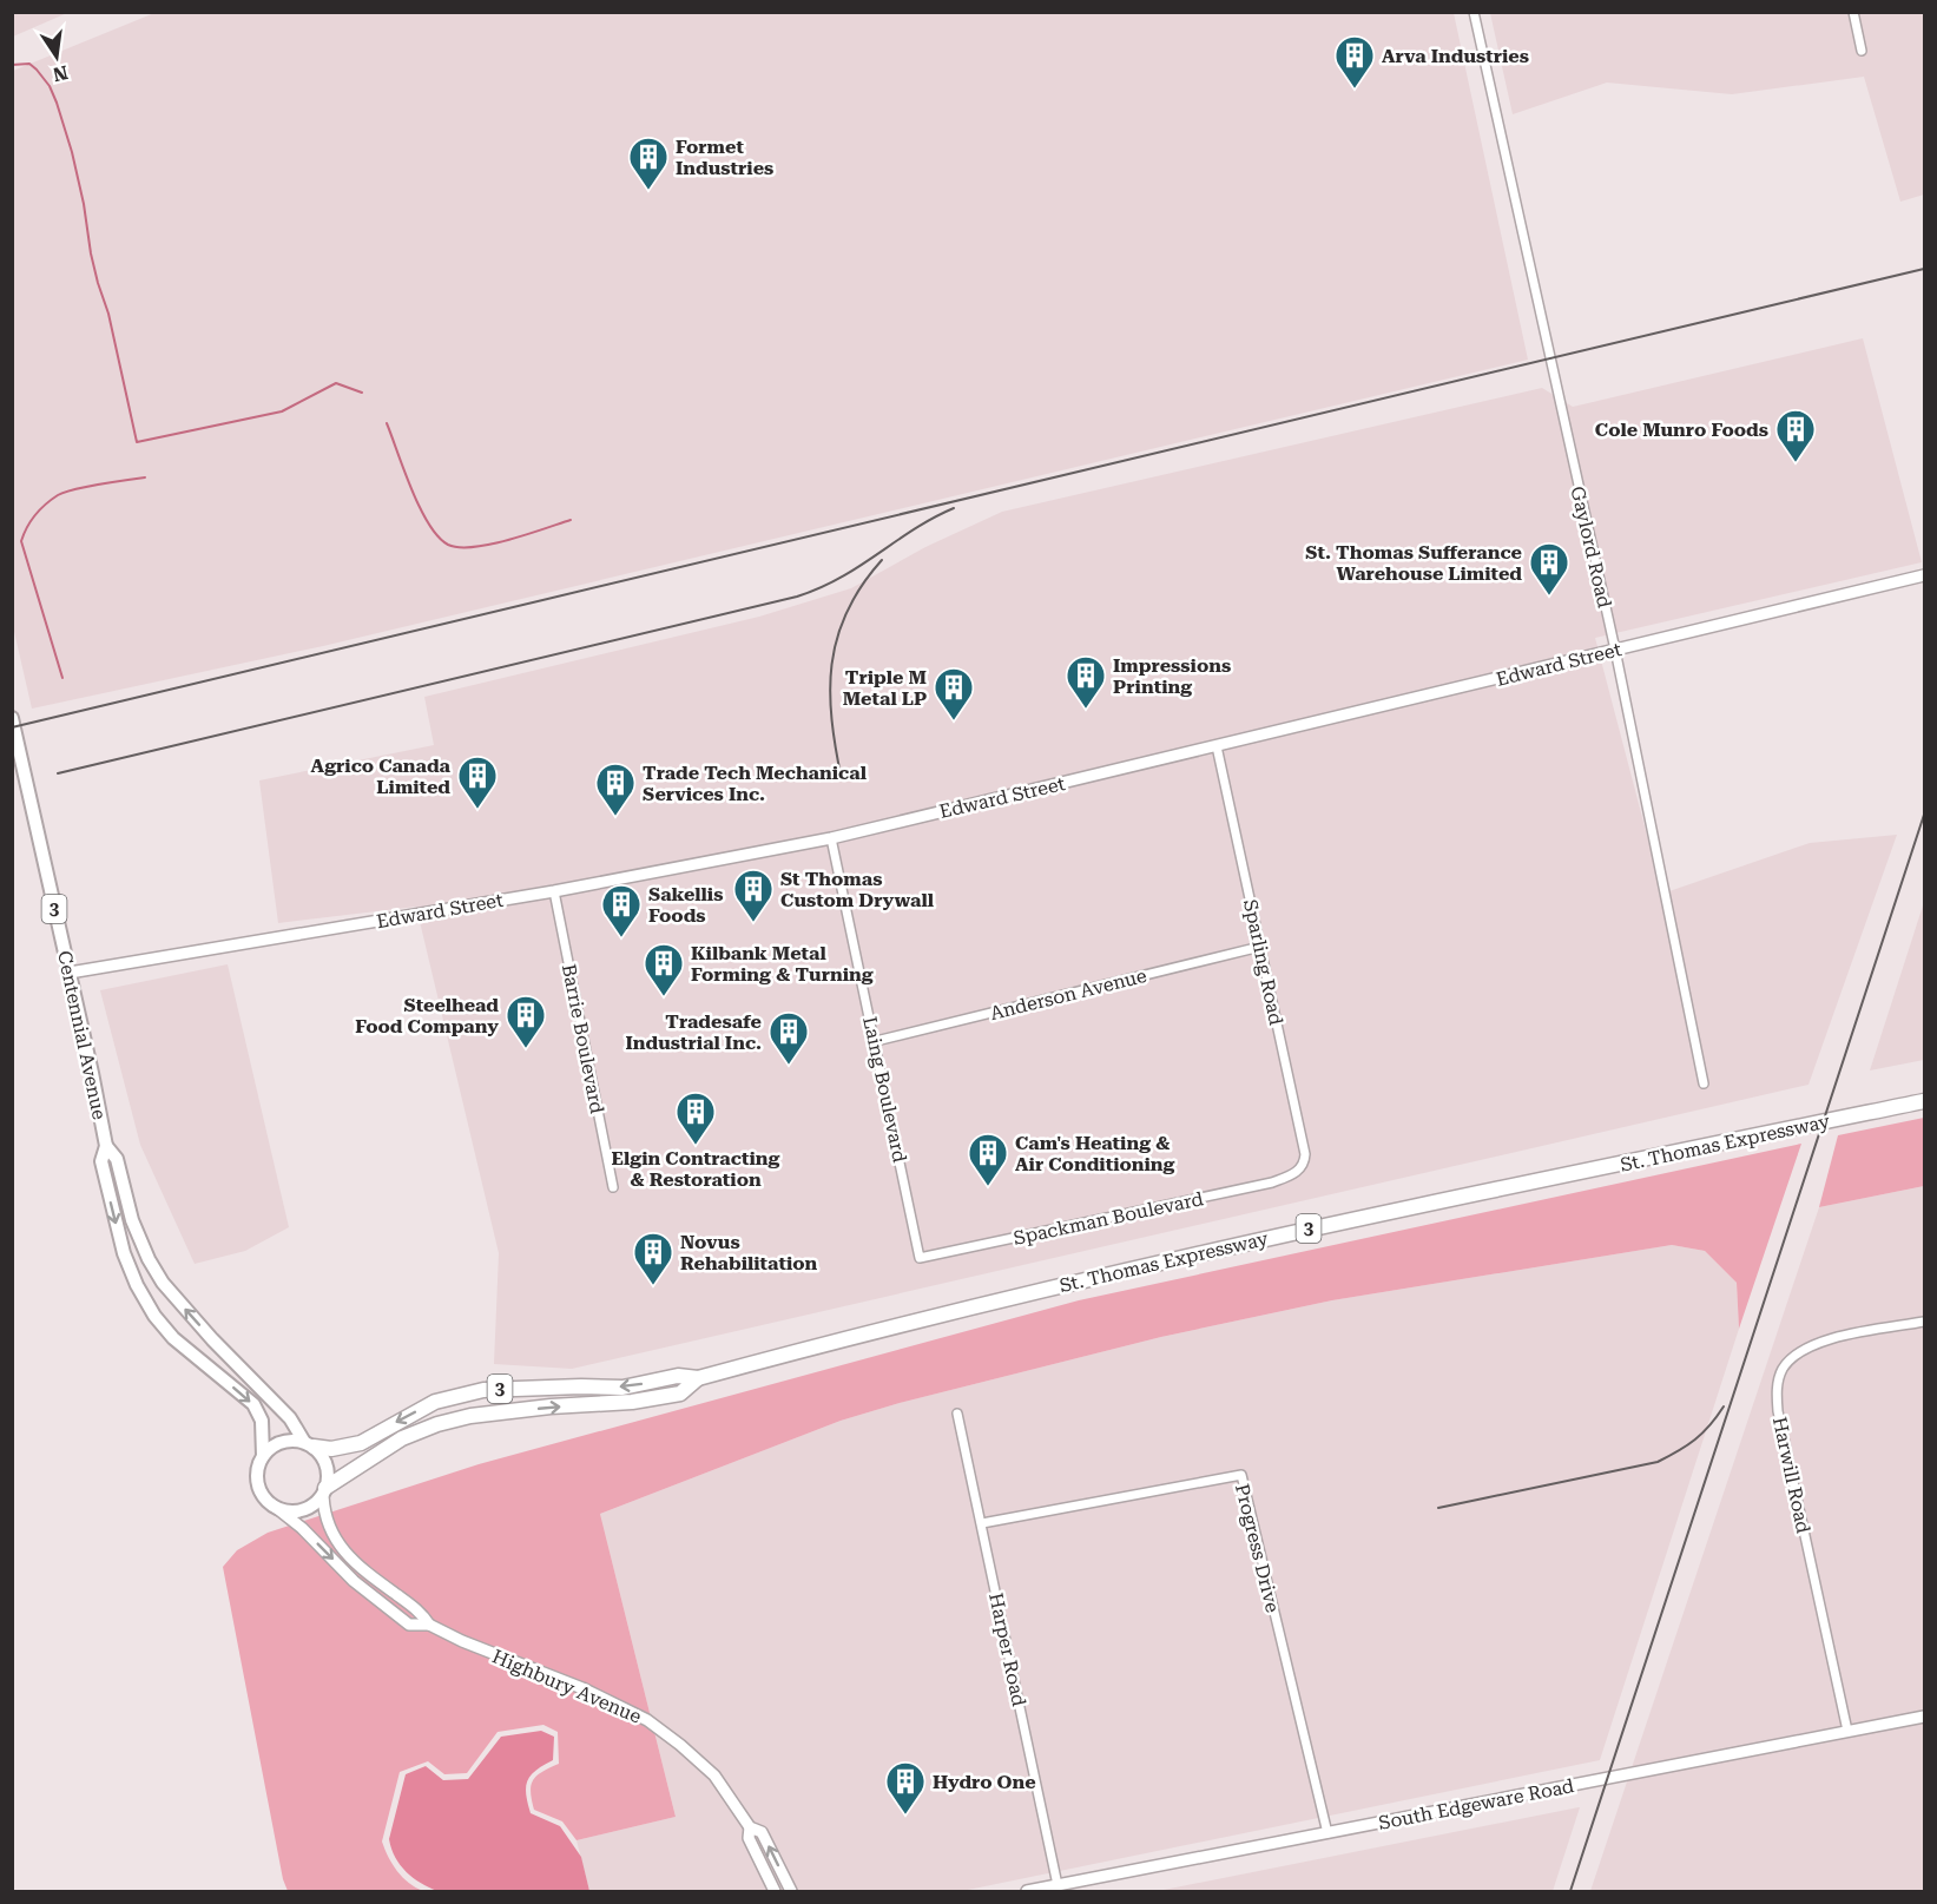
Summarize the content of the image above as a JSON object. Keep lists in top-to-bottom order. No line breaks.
{"streets":{"highway":["3","St. Thomas Expressway"],"main road":["Centennial Avenue"],"street":["Gaylord Road","Edward Street","Sparling Road","Anderson Avenue","Barrie Boulevard","Laing Boulevard","Spackman Boulevard","Harwill Road","Progress Drive","Harper Road","Highbury Avenue","South Edgeware Road"]},"crossings":[["Gaylord Road","Edward Street"],["Edward Street","Sparling Road"],["Edward Street","Centennial Avenue"],["Edward Street","Barrie Boulevard"],["Edward Street","Laing Boulevard"],["Sparling Road","Anderson Avenue"],["Sparling Road","Spackman Boulevard"],["Anderson Avenue","Laing Boulevard"],["Centennial Avenue","St. Thomas Expressway"],["Centennial Avenue","Highbury Avenue"],["Laing Boulevard","Spackman Boulevard"],["St. Thomas Expressway","Highbury Avenue"],["Harwill Road","South Edgeware Road"],["Progress Drive","Harper Road"],["Progress Drive","South Edgeware Road"],["Harper Road","South Edgeware Road"]],"places":{"building":["Arva Industries","Formet Industries","Cole Munro Foods","St. Thomas Sufferance Warehouse Limited","Impressions Printing","Triple M Metal LP","Agrico Canada Limited","Trade Tech Mechanical Services Inc.","St Thomas Custom Drywall","Sakellis Foods","Kilbank Metal Forming & Turning","Steelhead Food Company","Tradesafe Industrial Inc.","Elgin Contracting & Restoration","Cam's Heating & Air Conditioning","Novus Rehabilitation","Hydro One"]},"north":"bottom"}
